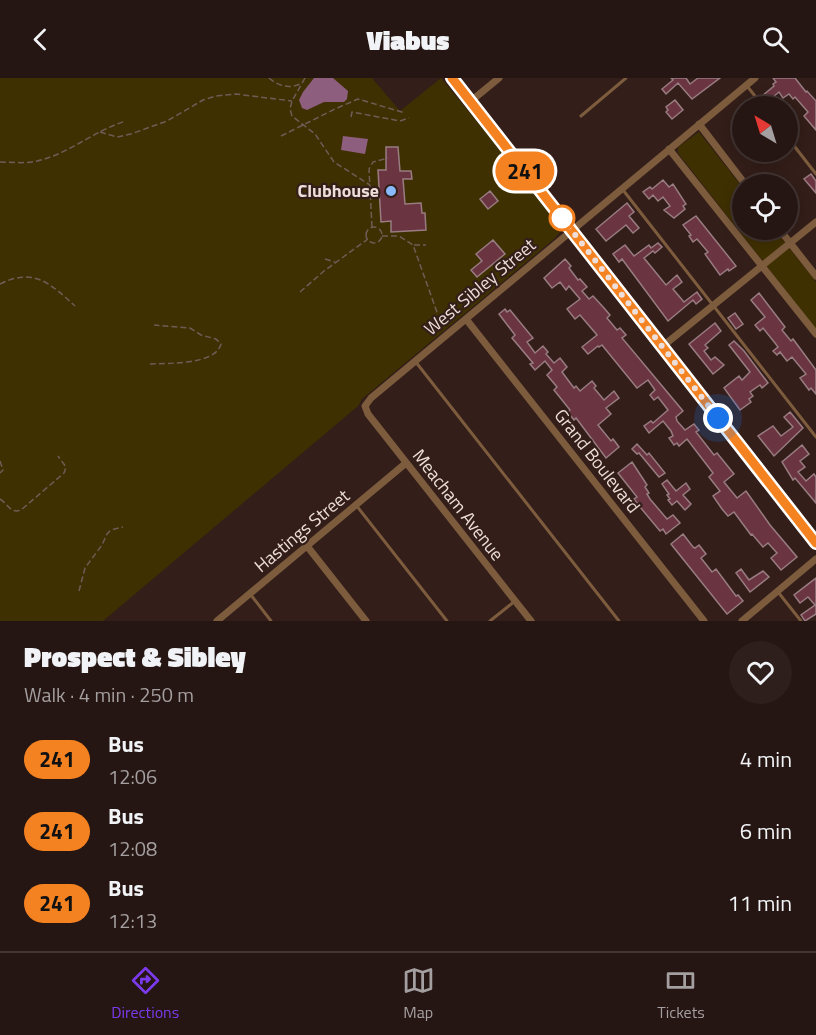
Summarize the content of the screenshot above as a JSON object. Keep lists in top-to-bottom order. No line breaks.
{"streets":{"street":["West Sibley Street","Grand Boulevard","Meacham Avenue","Hastings Street"]},"crossings":[["West Sibley Street","Grand Boulevard"],["West Sibley Street","Meacham Avenue"],["Meacham Avenue","Hastings Street"]],"places":["Clubhouse"],"lines":["bus line 241"],"north":"top left","page":{"header":"Viabus","on_map":"241","heading":["Prospect & Sibley","Walk · 4 min · 250 m"],"list":[{"mark":"241","name":"Bus","note":"12:06","value":"4 min"},{"mark":"241","name":"Bus","note":"12:08","value":"6 min"},{"mark":"241","name":"Bus","note":"12:13","value":"11 min"}],"tabs":["Directions","Map","Tickets"]}}
